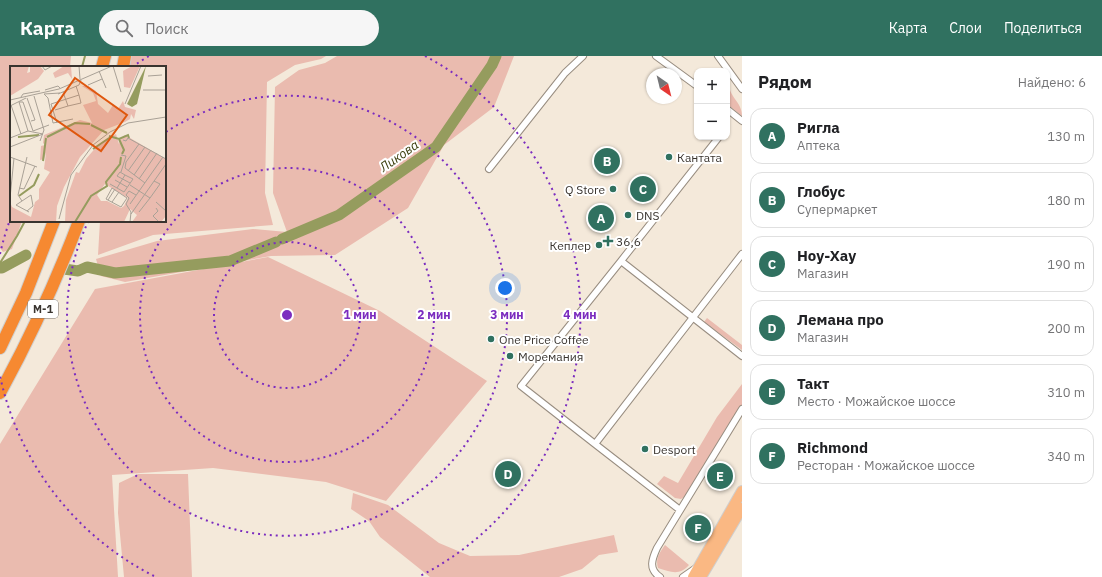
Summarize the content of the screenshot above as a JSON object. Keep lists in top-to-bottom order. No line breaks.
{"streets":{"highway":["М-1"]},"water":["Ликова"],"places":{"other":["Кантата","Q Store","DNS","Кеплер","One Price Coffee","Моремания","Desport"],"health":["36,6"]},"north":"bottom right","page":{"header":"Карта","search":"Поиск","nav":["Карта","Слои","Поделиться"],"heading":["Рядом","Найдено: 6"],"map_buttons":["+","−"],"list":[{"mark":"A","name":"Ригла","note":"Аптека","value":"130 m"},{"mark":"B","name":"Глобус","note":"Супермаркет","value":"180 m"},{"mark":"C","name":"Ноу-Хау","note":"Магазин","value":"190 m"},{"mark":"D","name":"Лемана про","note":"Магазин","value":"200 m"},{"mark":"E","name":"Такт","note":"Место · Можайское шоссе","value":"310 m"},{"mark":"F","name":"Richmond","note":"Ресторан · Можайское шоссе","value":"340 m"}],"pins":["B","C","A","D","E","F"]},"rings":["1 мин","2 мин","3 мин","4 мин"]}
